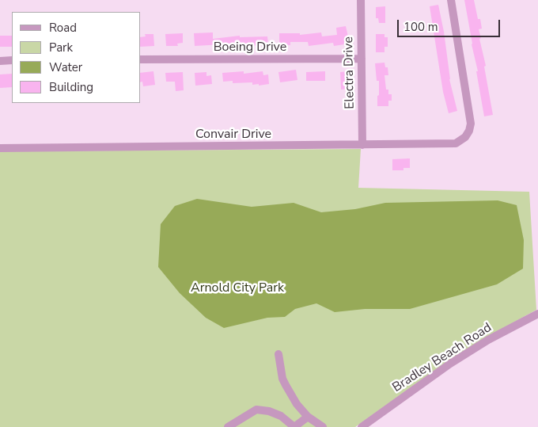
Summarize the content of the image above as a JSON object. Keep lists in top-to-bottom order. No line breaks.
{"streets":{"street":["Boeing Drive","Electra Drive","Convair Drive","Bradley Beach Road"]},"crossings":[["Boeing Drive","Electra Drive"],["Electra Drive","Convair Drive"]],"parks":["Arnold City Park"],"legend":["Road","Park","Water","Building"],"scale_bar":"100 m"}
